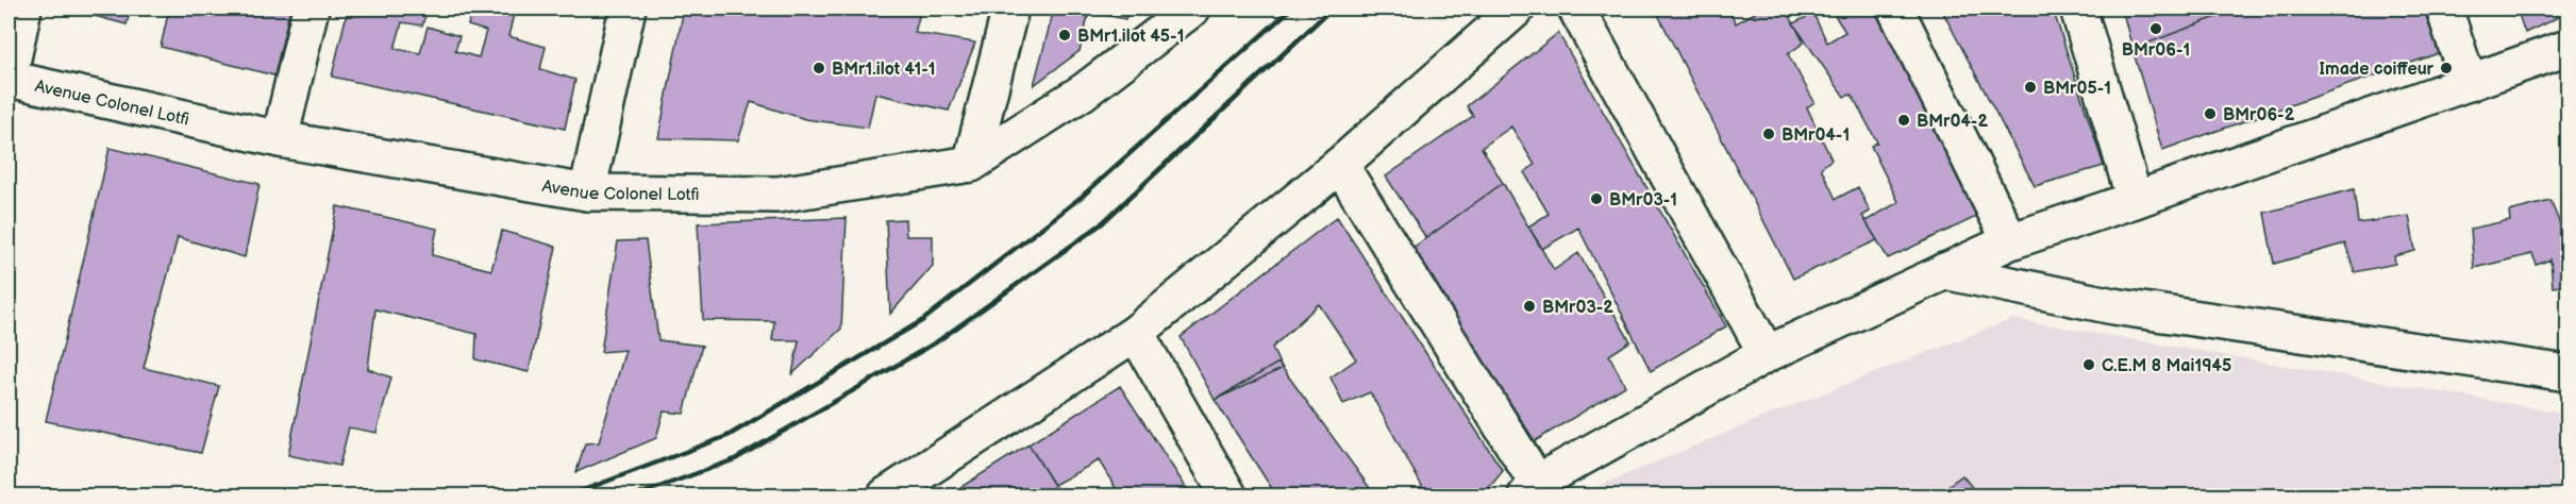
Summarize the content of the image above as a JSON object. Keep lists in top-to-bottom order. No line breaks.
{"streets":{"street":["Avenue Colonel Lotfi"]},"places":["BMr06-1","BMr1.ilot 45-1","BMr1.ilot 41-1","Imade coiffeur","BMr05-1","BMr06-2","BMr04-2","BMr04-1","BMr03-1","BMr03-2","C.E.M 8 Mai1945"]}
